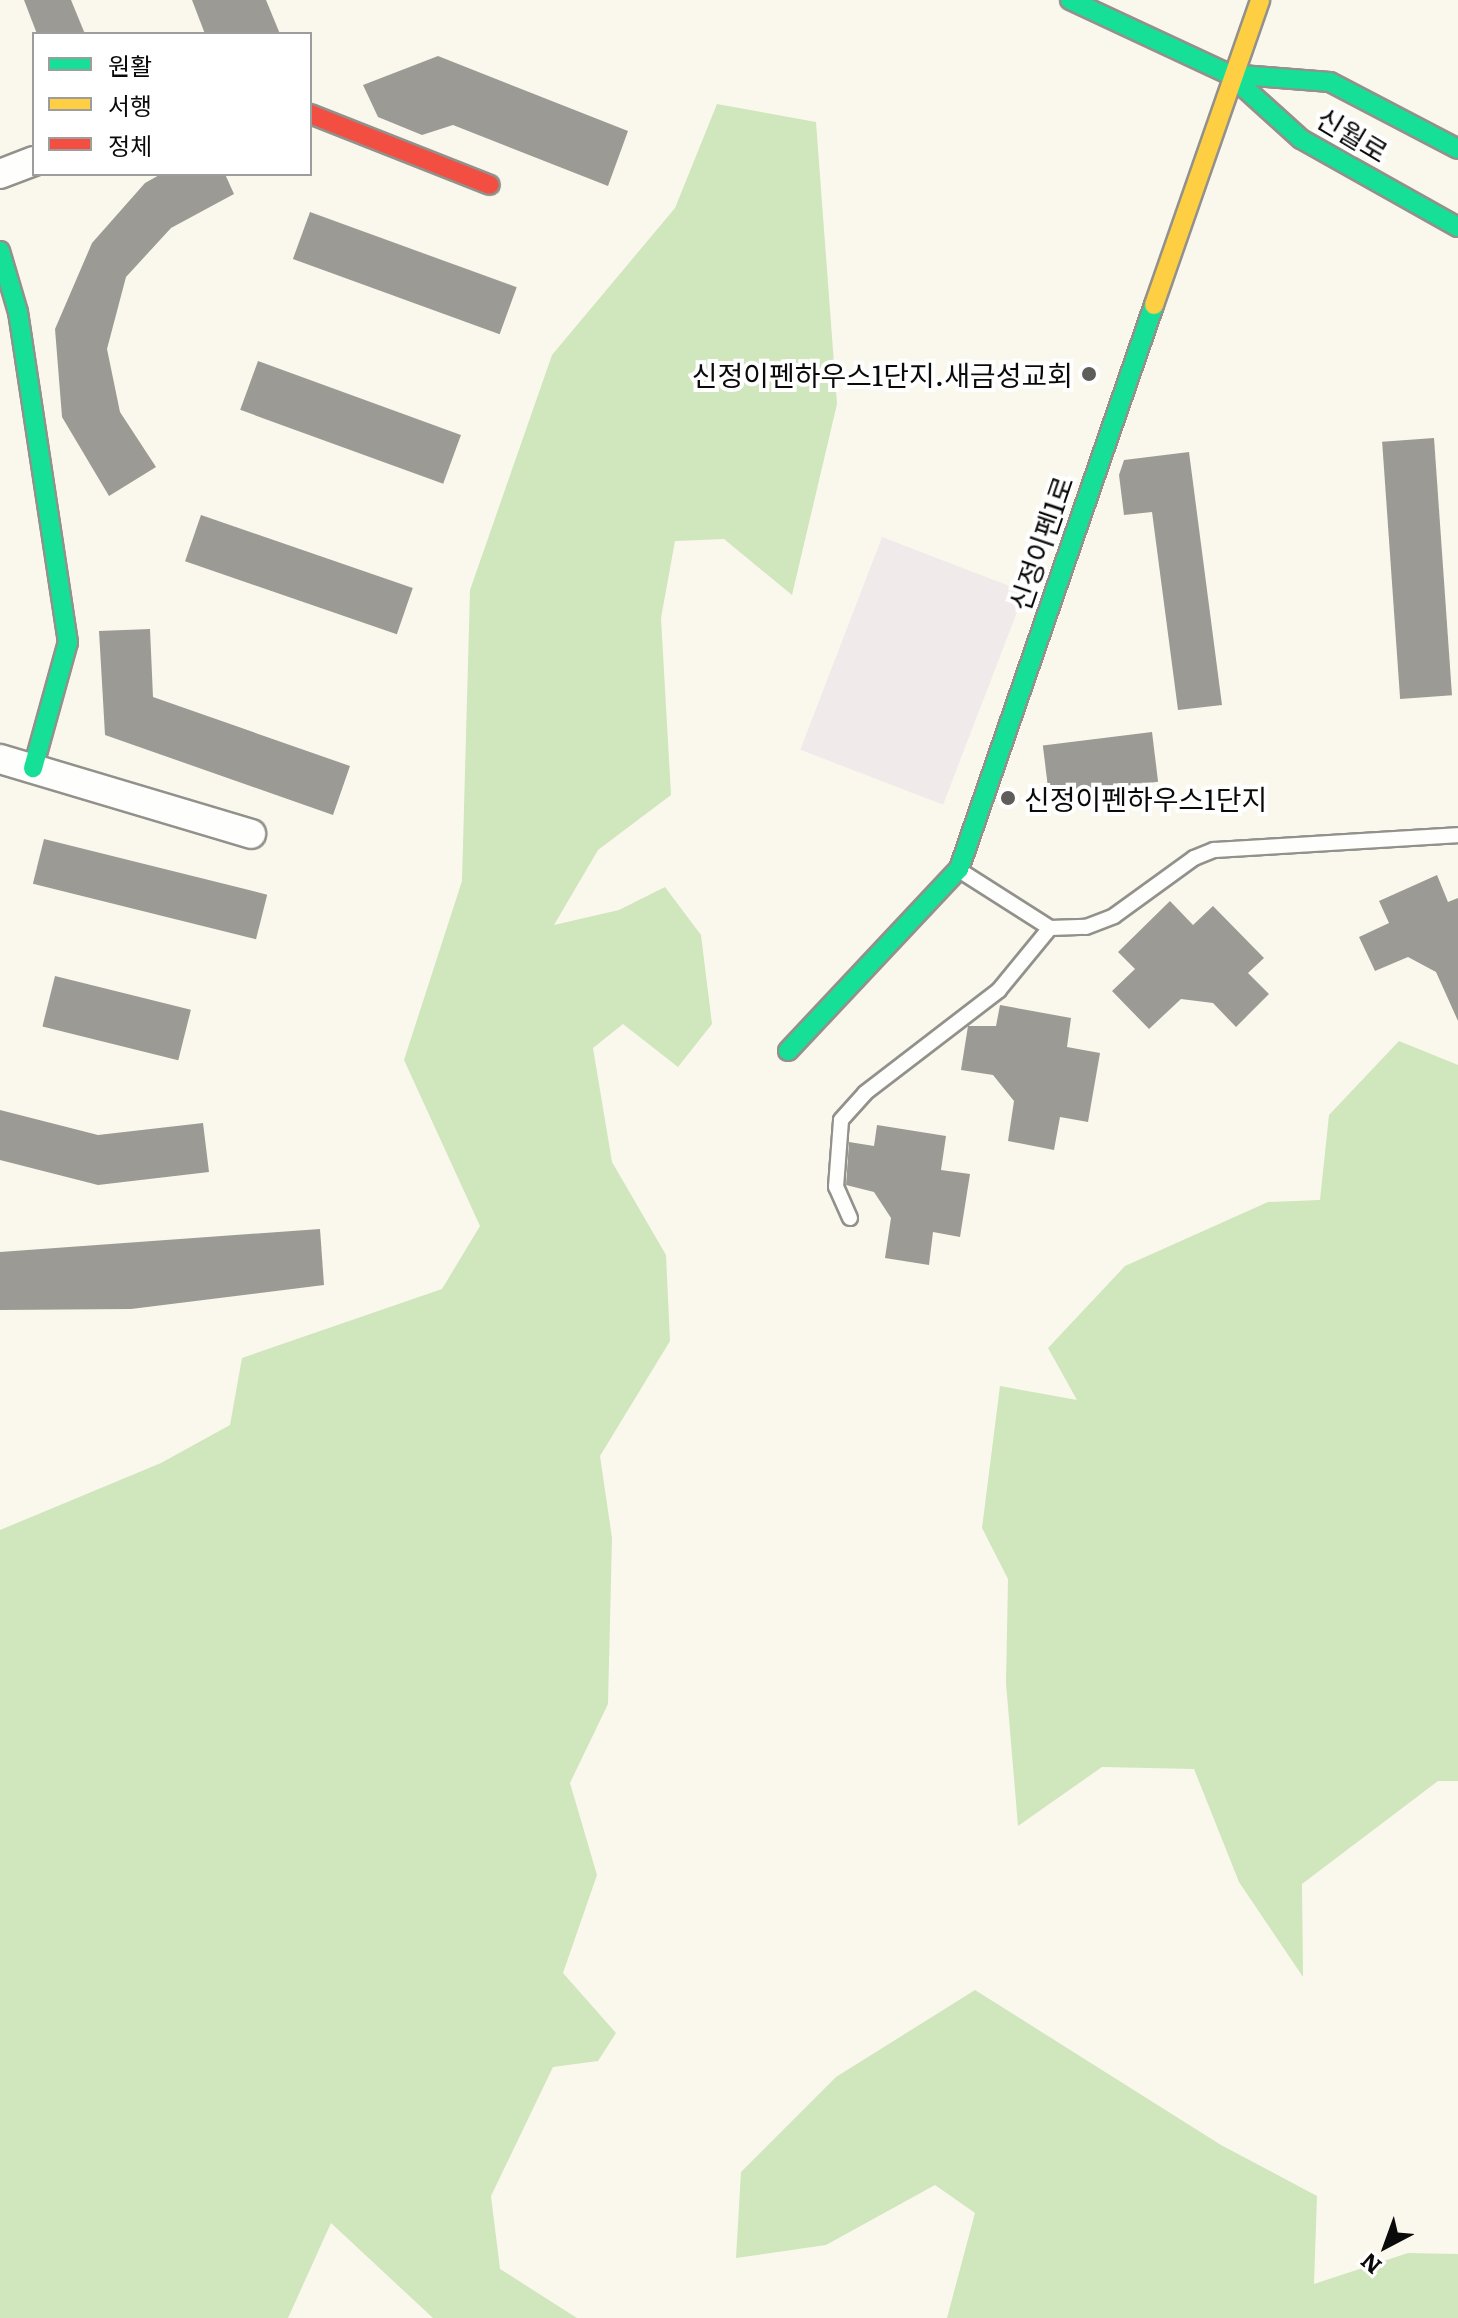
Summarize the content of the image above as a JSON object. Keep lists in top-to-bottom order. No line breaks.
{"streets":{"street":["신월로","신정이펜1로"]},"crossings":[["신월로","신정이펜1로"]],"places":["신정이펜하우스1단지.새금성교회","신정이펜하우스1단지"],"legend":["원활","서행","정체"],"north":"bottom left"}
